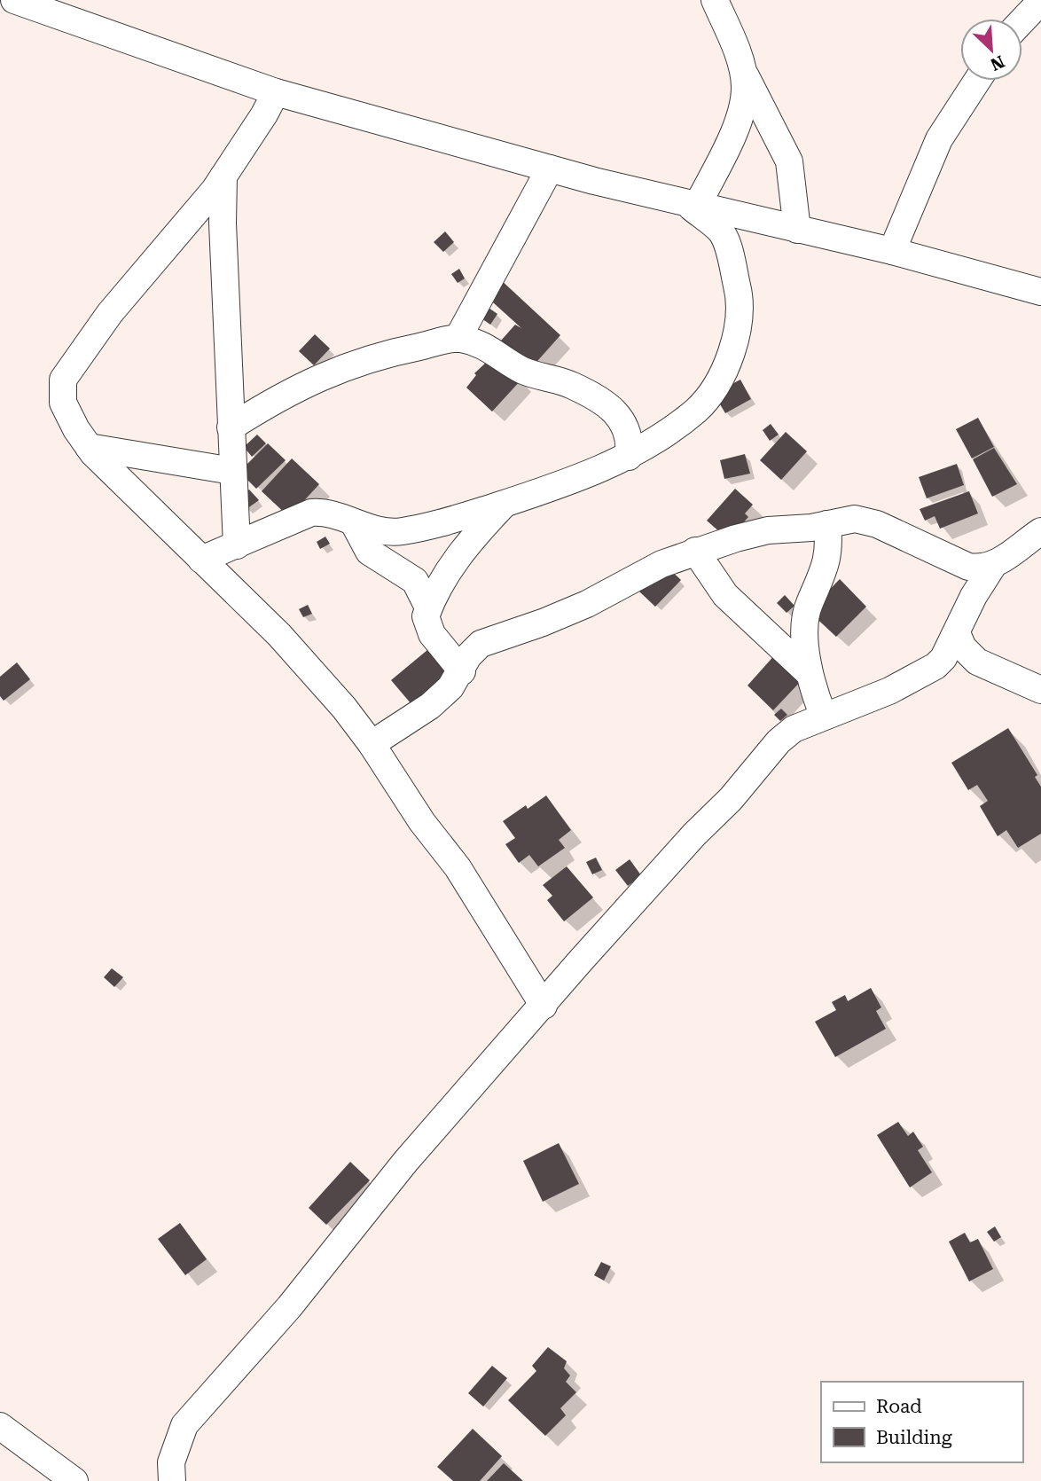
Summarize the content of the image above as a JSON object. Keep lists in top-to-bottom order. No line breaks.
{"legend":["Road","Building"],"north":"bottom right"}
